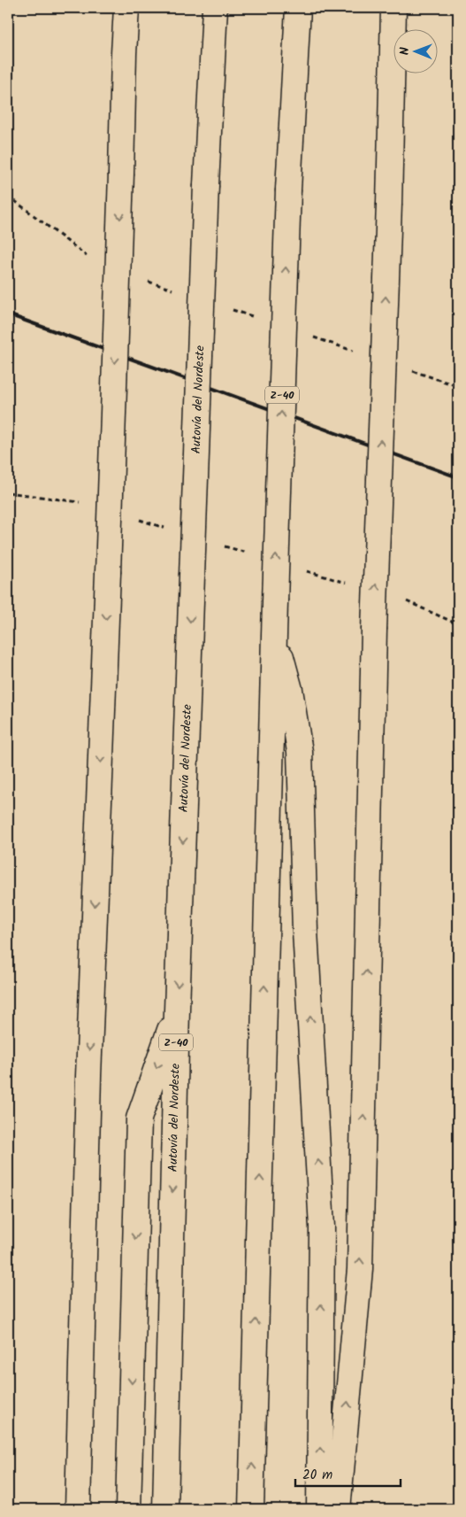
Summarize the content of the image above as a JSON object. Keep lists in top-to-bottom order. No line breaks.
{"streets":{"highway":["Z-40","Autovía del Nordeste"]},"scale_bar":"20 m","north":"left"}
